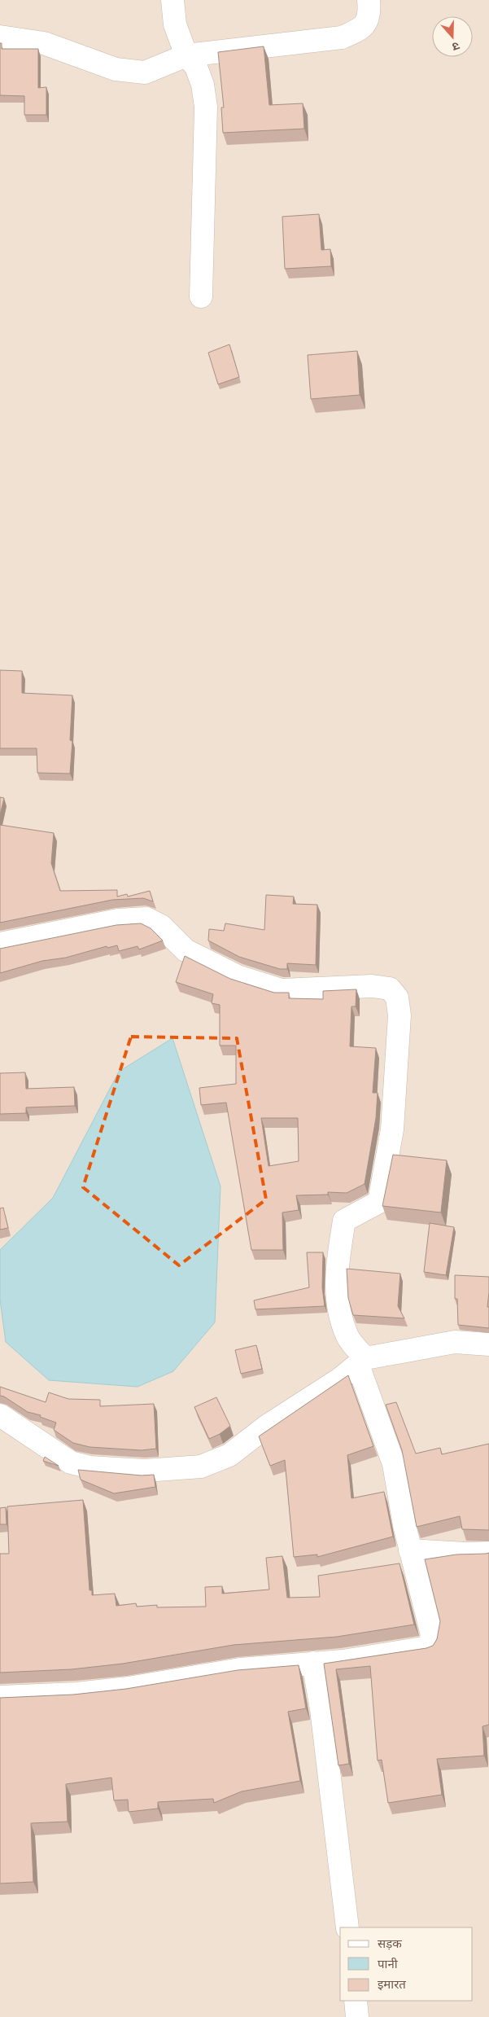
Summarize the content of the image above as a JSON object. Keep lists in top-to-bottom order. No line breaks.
{"legend":["सड़क","पानी","इमारत"],"north":"bottom"}
